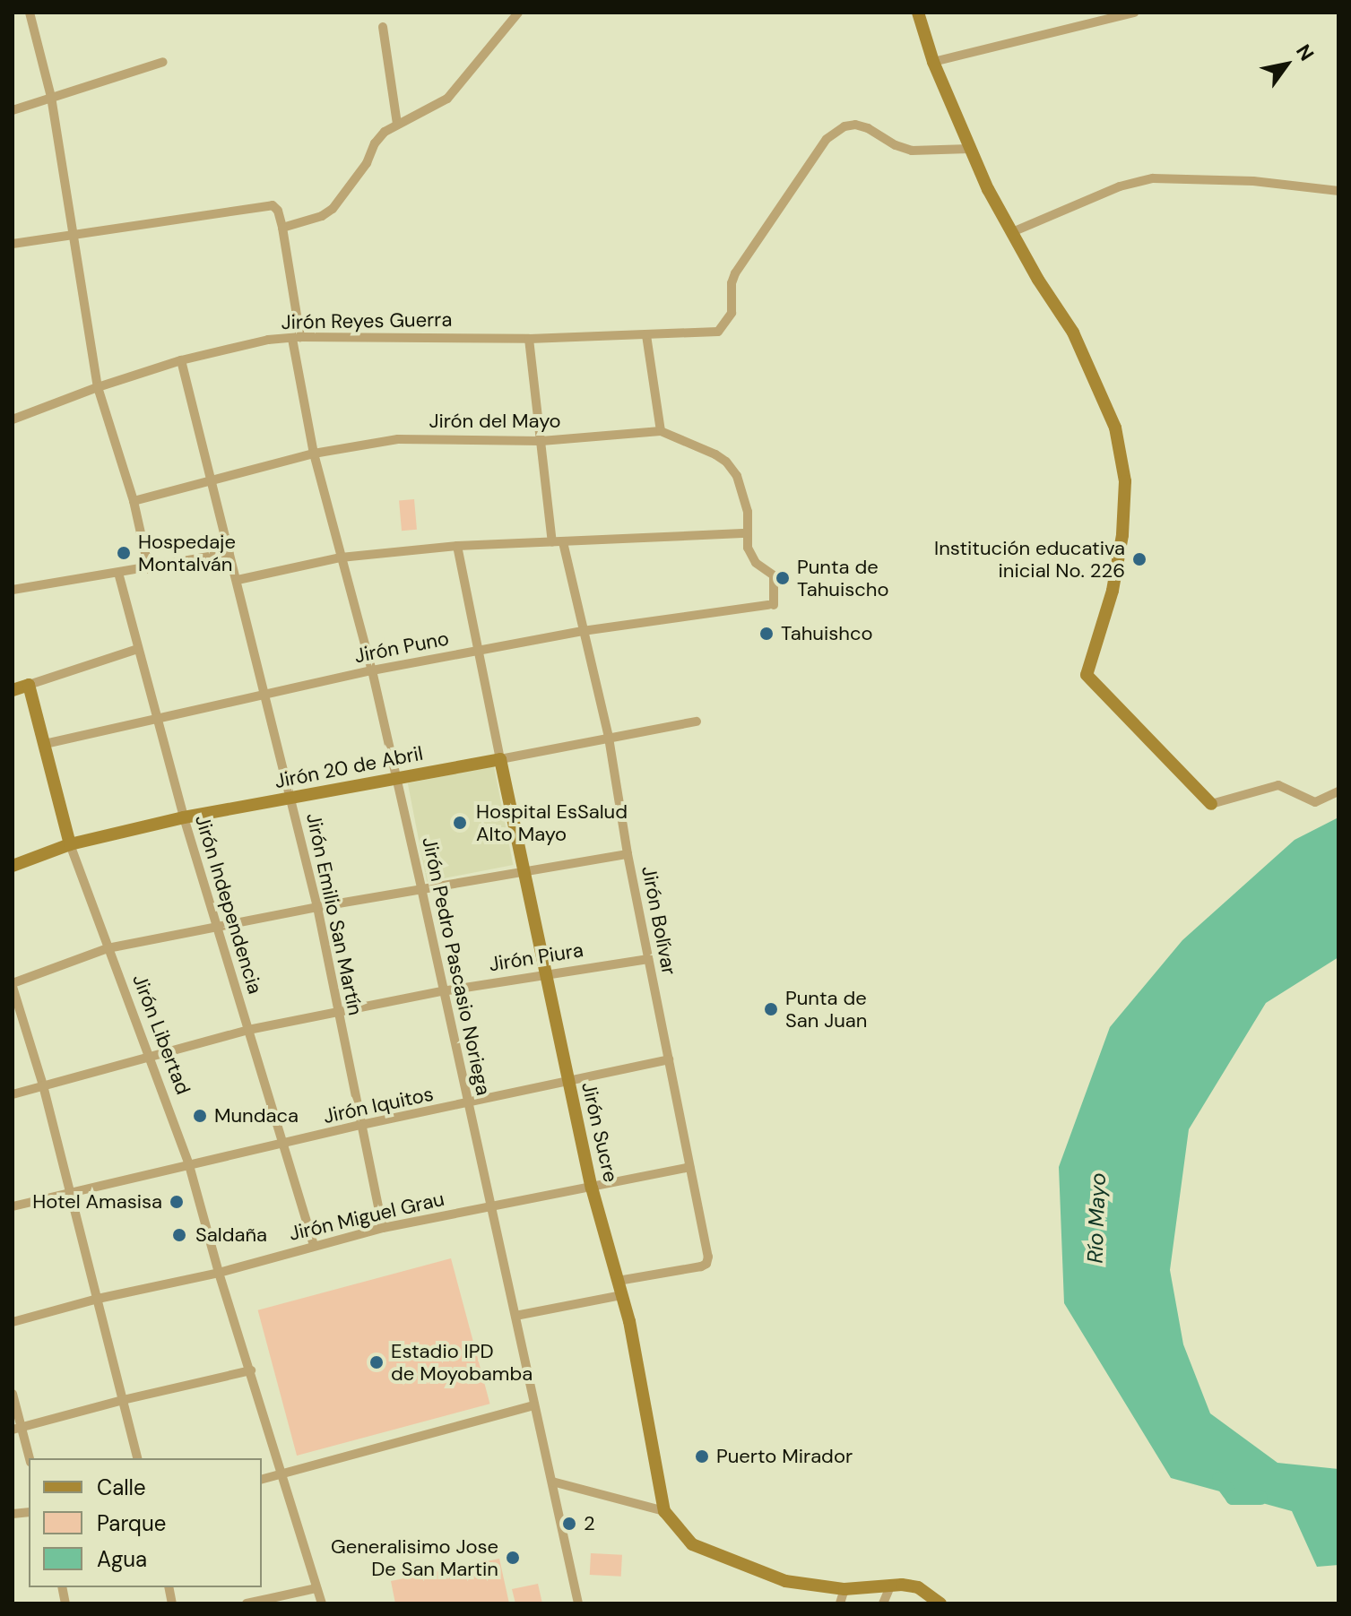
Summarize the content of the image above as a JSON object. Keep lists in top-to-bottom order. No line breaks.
{"streets":{"street":["Jirón Reyes Guerra","Jirón del Mayo","Jirón Puno","Jirón 20 de Abril","Jirón Independencia","Jirón Emilio San Martín","Jirón Bolívar","Jirón Piura","Jirón Pedro Pascasio Noriega","Jirón Libertad","Jirón Iquitos","Jirón Sucre","Jirón Miguel Grau"]},"crossings":[["Jirón Reyes Guerra","Jirón Emilio San Martín"],["Jirón Reyes Guerra","Jirón Bolívar"],["Jirón Reyes Guerra","Jirón Pedro Pascasio Noriega"],["Jirón del Mayo","Jirón Puno"],["Jirón del Mayo","Jirón Emilio San Martín"],["Jirón del Mayo","Jirón Bolívar"],["Jirón del Mayo","Jirón Pedro Pascasio Noriega"],["Jirón Puno","Jirón Independencia"],["Jirón Puno","Jirón Emilio San Martín"],["Jirón Puno","Jirón Bolívar"],["Jirón Puno","Jirón Pedro Pascasio Noriega"],["Jirón Puno","Jirón Libertad"],["Jirón 20 de Abril","Jirón Independencia"],["Jirón 20 de Abril","Jirón Emilio San Martín"],["Jirón 20 de Abril","Jirón Bolívar"],["Jirón 20 de Abril","Jirón Pedro Pascasio Noriega"],["Jirón 20 de Abril","Jirón Libertad"],["Jirón 20 de Abril","Jirón Sucre"],["Jirón Independencia","Jirón Piura"],["Jirón Independencia","Jirón Iquitos"],["Jirón Independencia","Jirón Miguel Grau"],["Jirón Emilio San Martín","Jirón Piura"],["Jirón Emilio San Martín","Jirón Iquitos"],["Jirón Emilio San Martín","Jirón Miguel Grau"],["Jirón Bolívar","Jirón Piura"],["Jirón Bolívar","Jirón Iquitos"],["Jirón Bolívar","Jirón Sucre"],["Jirón Bolívar","Jirón Miguel Grau"],["Jirón Piura","Jirón Pedro Pascasio Noriega"],["Jirón Piura","Jirón Libertad"],["Jirón Piura","Jirón Sucre"],["Jirón Pedro Pascasio Noriega","Jirón Iquitos"],["Jirón Pedro Pascasio Noriega","Jirón Miguel Grau"],["Jirón Libertad","Jirón Iquitos"],["Jirón Libertad","Jirón Miguel Grau"],["Jirón Iquitos","Jirón Sucre"],["Jirón Sucre","Jirón Miguel Grau"]],"water":["Río Mayo"],"places":["Hospedaje Montalván","Institución educativa inicial No. 226","Punta de Tahuischo","Tahuishco","Hospital EsSalud Alto Mayo","Punta de San Juan","Mundaca","Hotel Amasisa","Saldaña","Estadio IPD de Moyobamba","Puerto Mirador","2","Generalisimo Jose De San Martin"],"legend":["Calle","Parque","Agua"],"north":"top right"}
